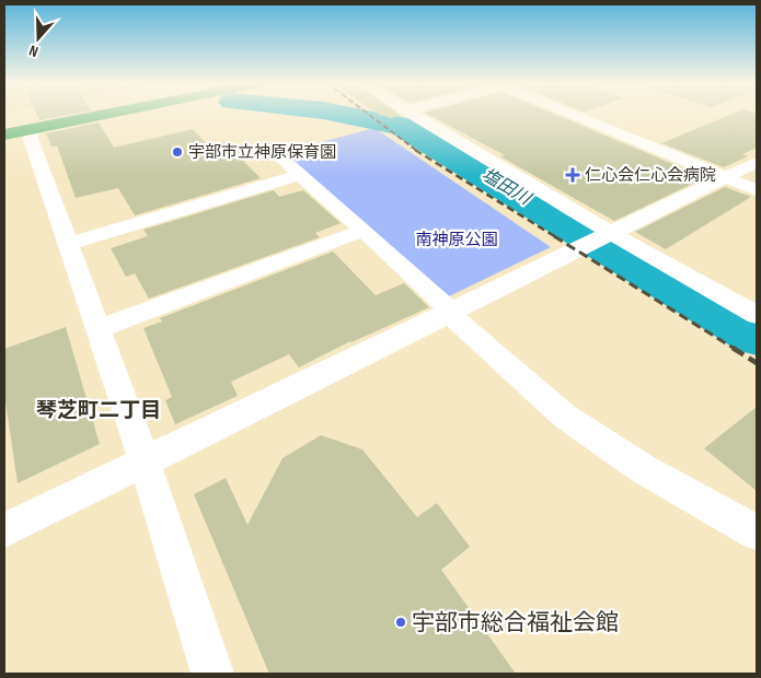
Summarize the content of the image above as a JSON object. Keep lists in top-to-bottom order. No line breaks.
{"districts":["琴芝町二丁目"],"water":["塩田川"],"parks":["南神原公園"],"places":{"other":["宇部市立神原保育園","宇部市総合福祉会館"],"health":["仁心会仁心会病院"]},"north":"bottom"}
